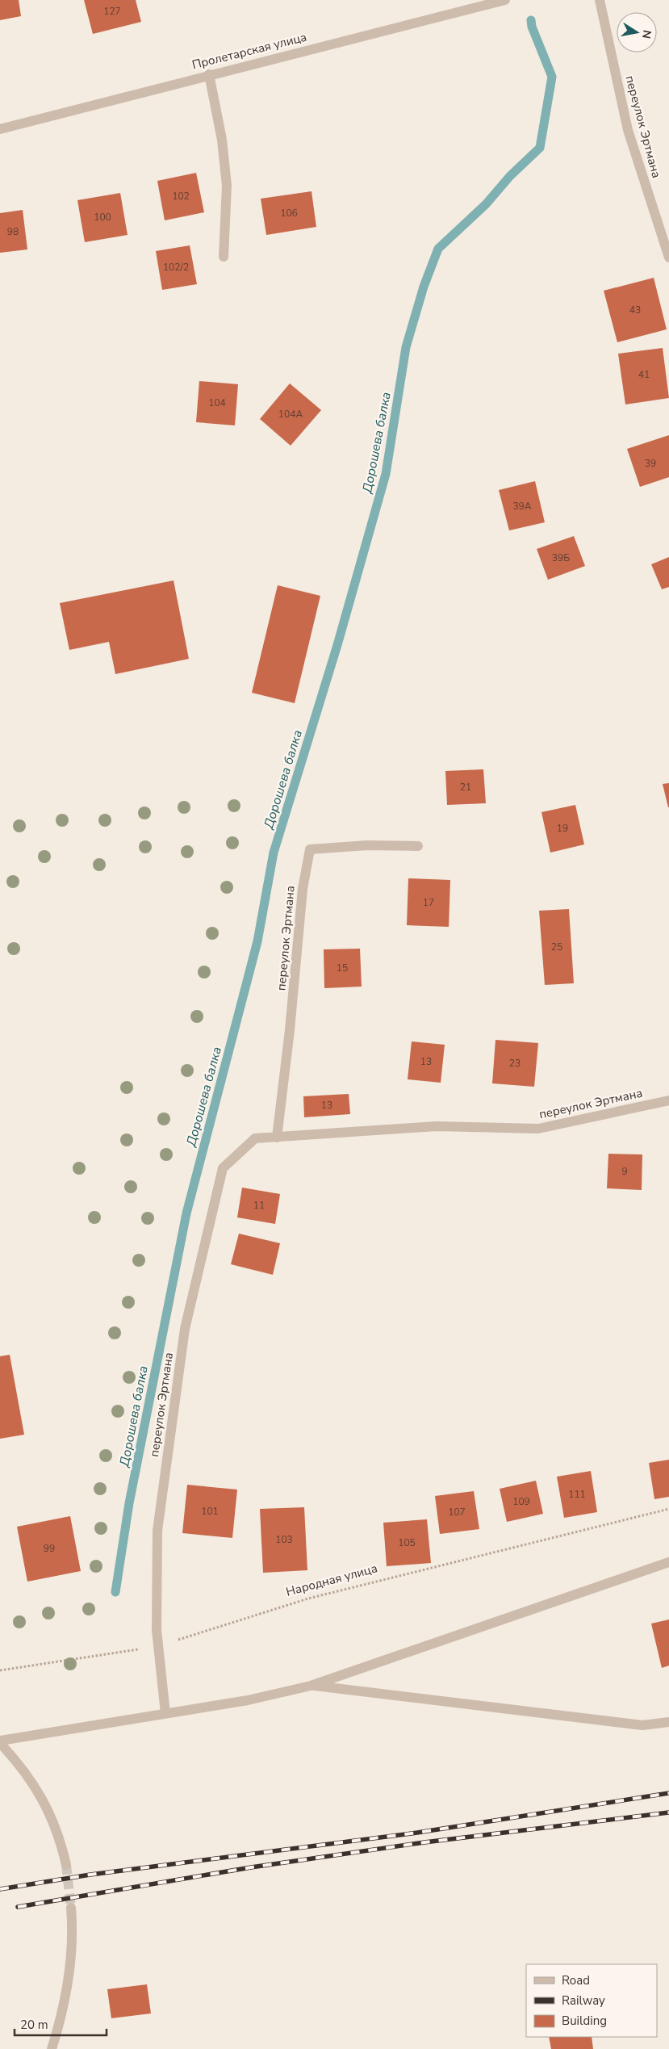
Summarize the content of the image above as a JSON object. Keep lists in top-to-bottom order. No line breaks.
{"streets":{"street":["Пролетарская улица","переулок Эртмана"],"path":["Народная улица"]},"crossings":[["переулок Эртмана","Народная улица"]],"water":["Дорошева балка"],"house_numbers":["127","102","106","100","98","102/2","43","41","104","104А","39","39А","39Б","21","19","17","25","15","13","23","13","9","11","111","109","101","107","103","105","99"],"legend":["Road","Railway","Building"],"scale_bar":"20 m","north":"right"}
